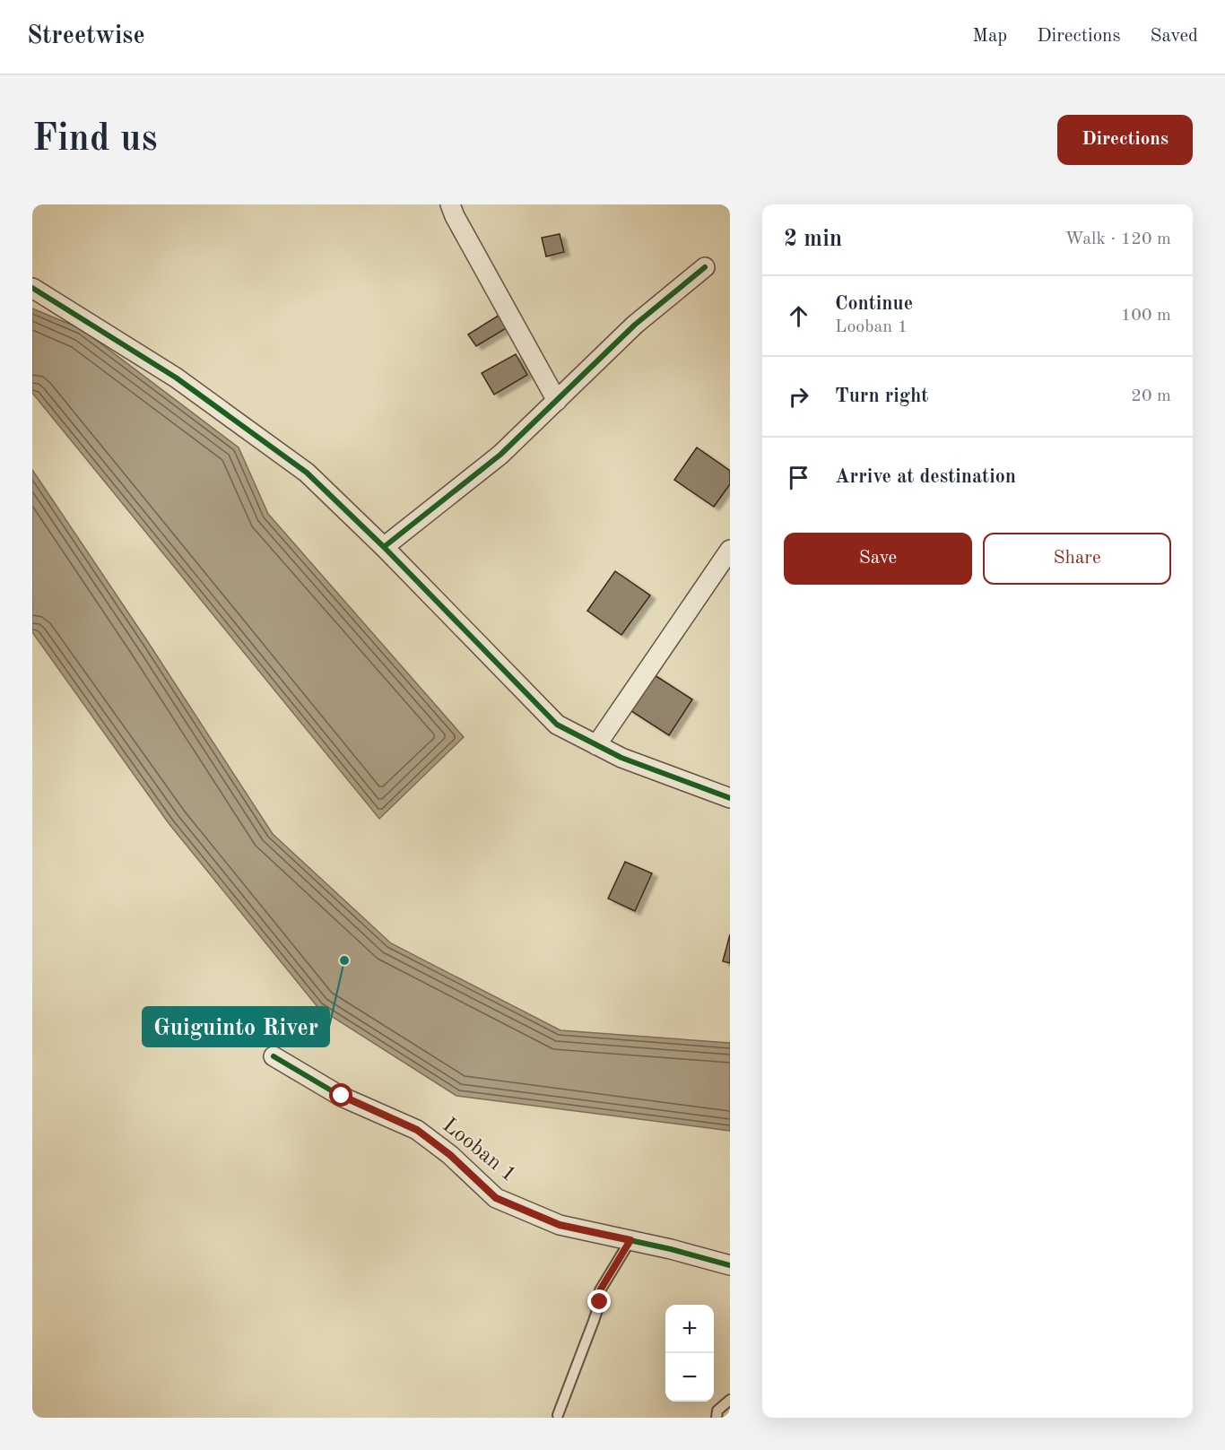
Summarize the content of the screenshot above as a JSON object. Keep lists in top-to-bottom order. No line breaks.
{"streets":{"street":["Looban 1"]},"places":["Guiguinto River"],"page":{"header":"Streetwise","nav":["Map","Directions","Saved"],"buttons":["Directions",["Save","Share"]],"title":"Find us","heading":["2 min","Walk · 120 m"],"list":[["Continue","Looban 1","100 m"],["Turn right","20 m"],"Arrive at destination"],"map_buttons":["+","−"]}}
